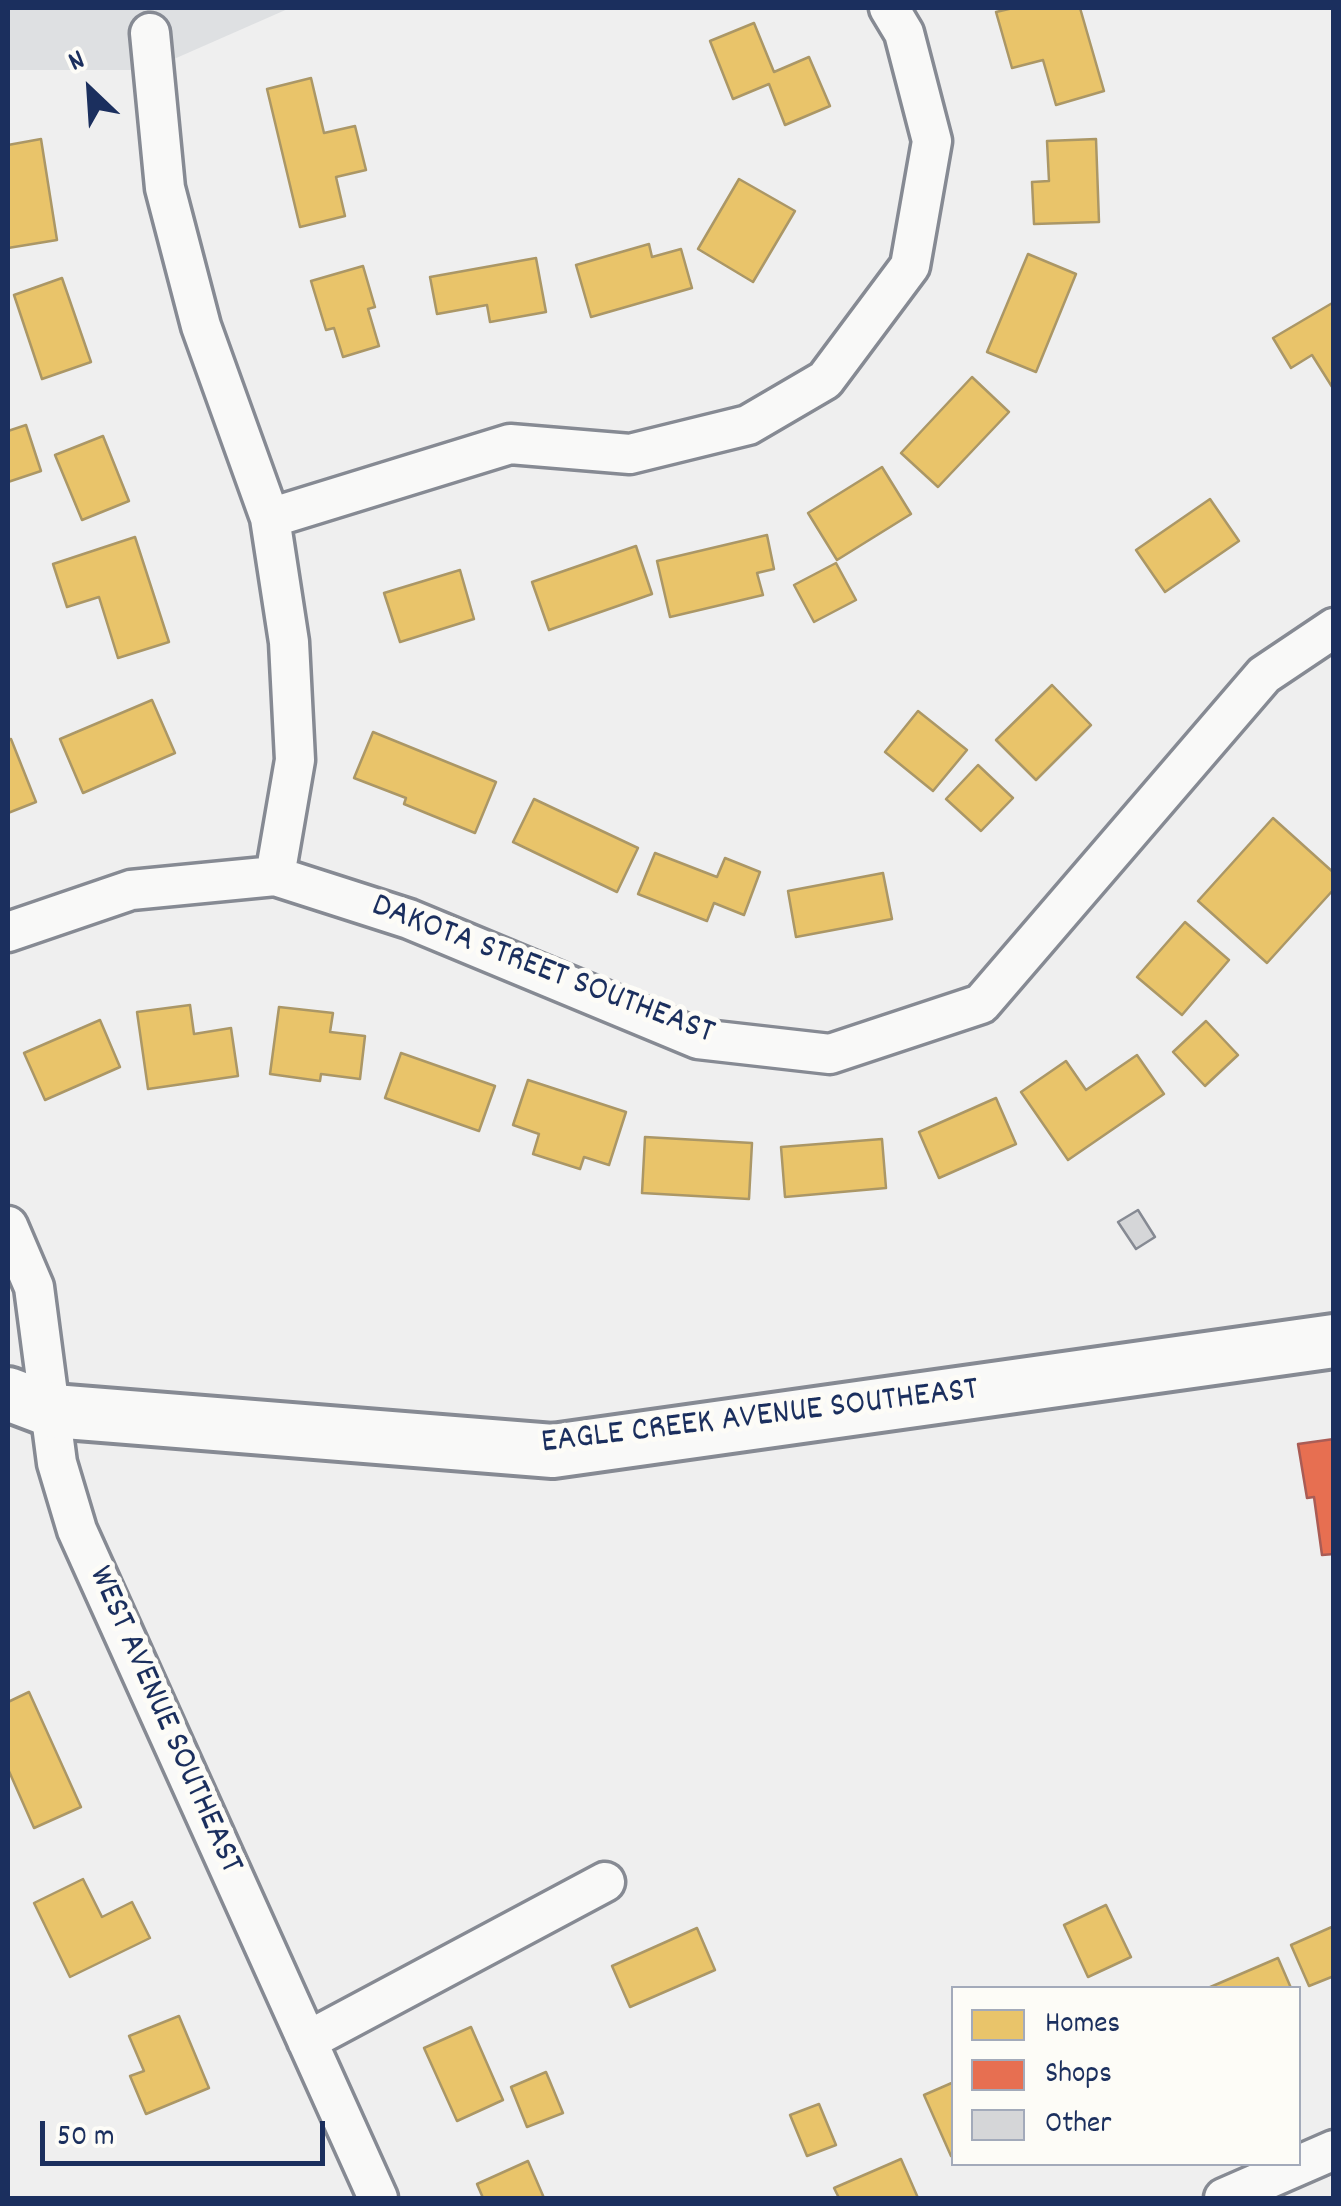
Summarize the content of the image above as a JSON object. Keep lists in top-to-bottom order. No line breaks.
{"streets":{"main road":["EAGLE CREEK AVENUE SOUTHEAST"],"street":["DAKOTA STREET SOUTHEAST","WEST AVENUE SOUTHEAST"]},"crossings":[["EAGLE CREEK AVENUE SOUTHEAST","WEST AVENUE SOUTHEAST"]],"legend":["Homes","Shops","Other"],"scale_bar":"50 m","north":"top left"}
